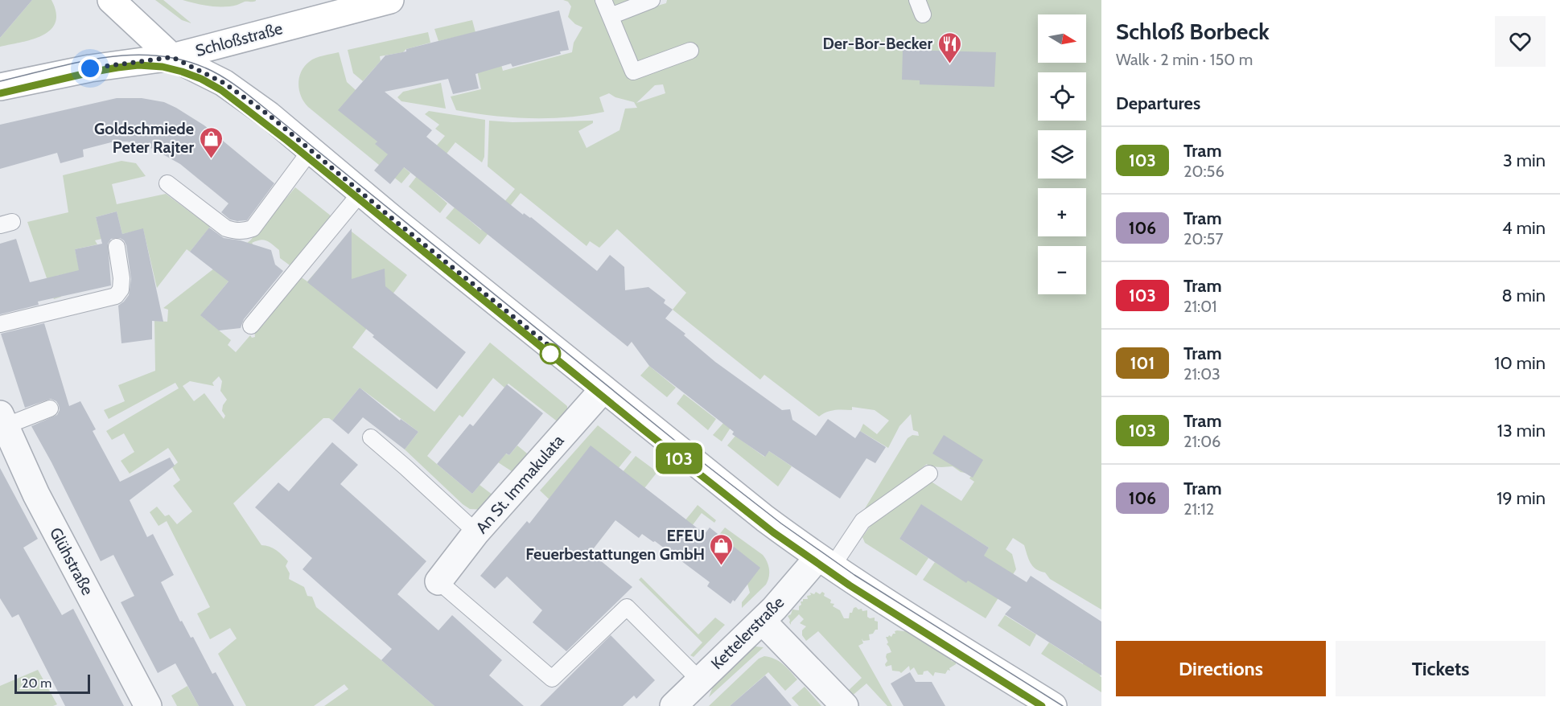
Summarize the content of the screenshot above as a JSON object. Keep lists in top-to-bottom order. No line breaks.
{"streets":{"street":["Schloßstraße","An St. Immakulata","Glühstraße","Kettelerstraße"]},"places":{"restaurant":["Der-Bor-Becker"],"shop":["Goldschmiede Peter Rajter","EFEU Feuerbestattungen GmbH"]},"lines":["tram line 103"],"scale_bar":"20 m","north":"right","page":{"on_map":"103","heading":[["Schloß Borbeck","Walk · 2 min · 150 m"],"Departures"],"map_buttons":["+","−"],"list":[{"mark":"103","name":"Tram","note":"20:56","value":"3 min"},{"mark":"106","name":"Tram","note":"20:57","value":"4 min"},{"mark":"103","name":"Tram","note":"21:01","value":"8 min"},{"mark":"101","name":"Tram","note":"21:03","value":"10 min"},{"mark":"103","name":"Tram","note":"21:06","value":"13 min"},{"mark":"106","name":"Tram","note":"21:12","value":"19 min"}],"buttons":["Directions","Tickets"],"scale":"20 m"}}
